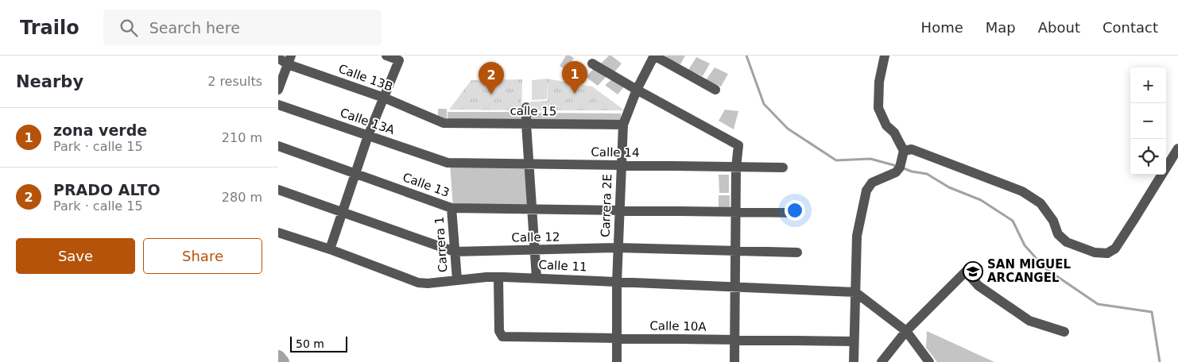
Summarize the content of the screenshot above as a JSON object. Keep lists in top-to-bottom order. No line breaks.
{"streets":{"street":["Calle 13B","calle 15","Calle 13A","Calle 14","Calle 13","Carrera 2E","Calle 12","Carrera 1","Calle 11","Calle 10A"]},"crossings":[["Calle 13B","calle 15"],["calle 15","Carrera 2E"],["Calle 13A","Calle 14"],["Calle 14","Carrera 2E"],["Calle 13","Carrera 2E"],["Calle 13","Carrera 1"],["Carrera 2E","Calle 12"],["Carrera 2E","Calle 11"],["Carrera 2E","Calle 10A"],["Calle 12","Carrera 1"],["Carrera 1","Calle 11"],["Calle 11","Calle 10A"]],"places":{"school or university":["SAN MIGUEL ARCANGEL"]},"scale_bar":"50 m","page":{"header":"Trailo","search":"Search here","nav":["Home","Map","About","Contact"],"heading":["Nearby","2 results"],"pins":["1","2"],"map_buttons":["+","−"],"list":[{"mark":"1","name":"zona verde","note":"Park · calle 15","value":"210 m"},{"mark":"2","name":"PRADO ALTO","note":"Park · calle 15","value":"280 m"}],"buttons":["Save","Share"],"scale":"50 m"}}
